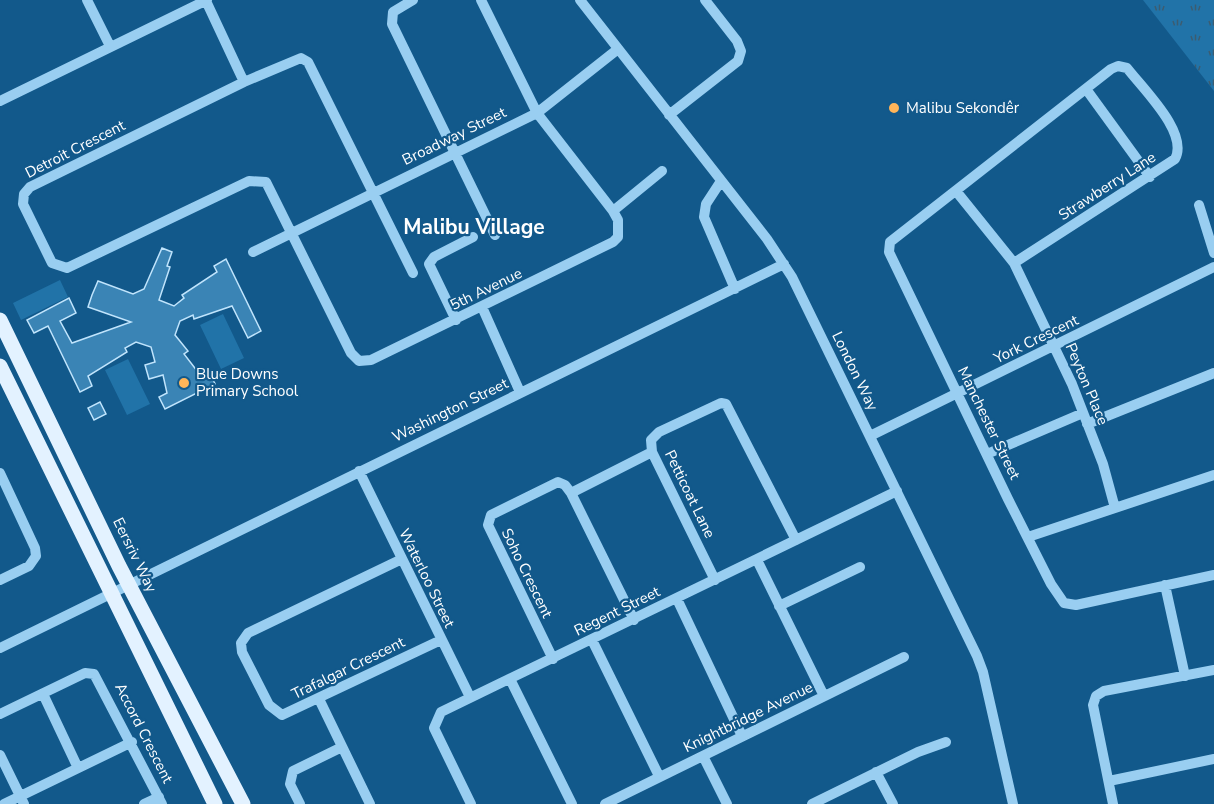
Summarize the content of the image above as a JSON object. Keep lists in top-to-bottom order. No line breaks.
{"streets":{"main road":["Eersriv Way"],"street":["Broadway Street","Detroit Crescent","Strawberry Lane","5th Avenue","York Crescent","London Way","Peyton Place","Washington Street","Manchester Street","Petticoat Lane","Soho Crescent","Waterloo Street","Regent Street","Trafalgar Crescent","Knightbridge Avenue","Accord Crescent"]},"crossings":[["Broadway Street","Detroit Crescent"],["Broadway Street","5th Avenue"],["Broadway Street","London Way"],["Detroit Crescent","5th Avenue"],["Strawberry Lane","Peyton Place"],["Strawberry Lane","Manchester Street"],["York Crescent","London Way"],["York Crescent","Peyton Place"],["York Crescent","Manchester Street"],["London Way","Washington Street"],["London Way","Regent Street"],["Washington Street","Eersriv Way"],["Washington Street","Waterloo Street"],["Petticoat Lane","Regent Street"],["Soho Crescent","Regent Street"],["Waterloo Street","Regent Street"],["Waterloo Street","Trafalgar Crescent"]],"districts":["Malibu Village"],"places":["Malibu Sekondêr","Blue Downs Primary School"]}
